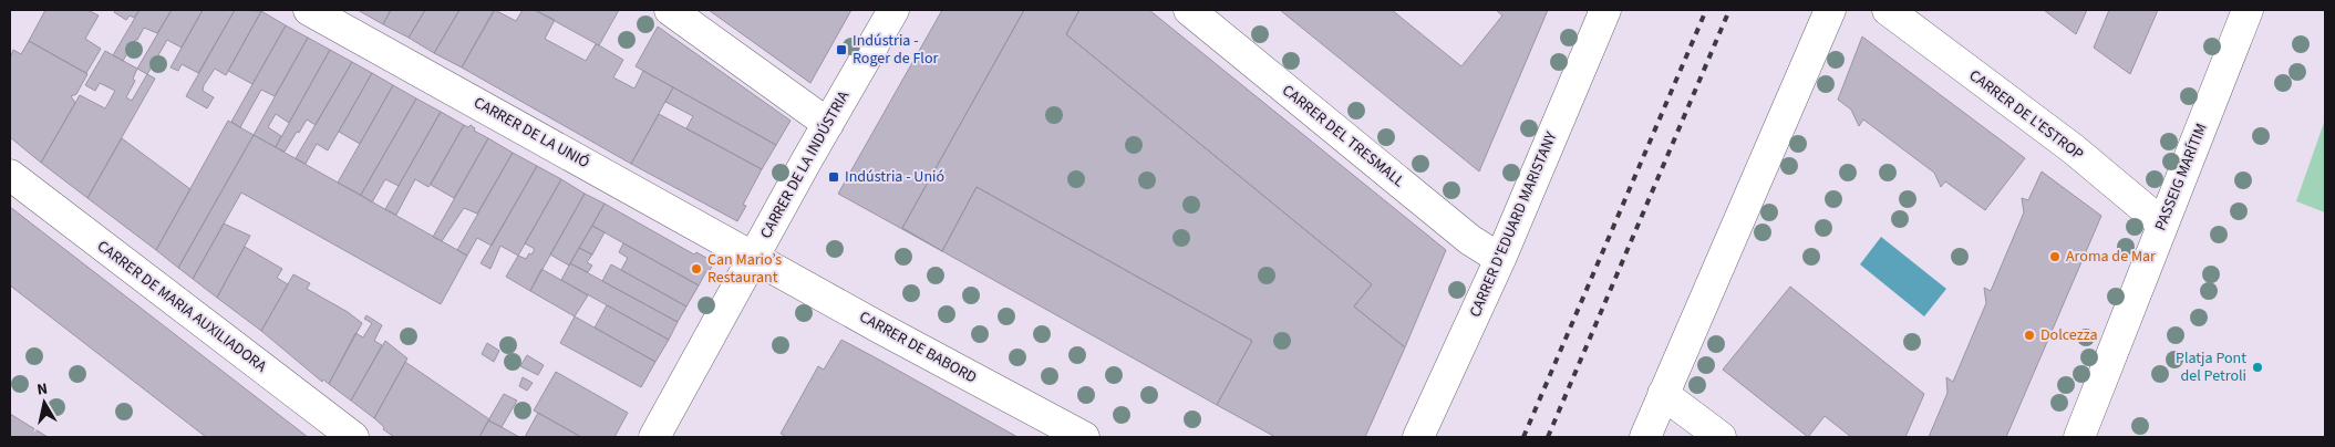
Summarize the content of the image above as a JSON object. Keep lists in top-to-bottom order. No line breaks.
{"streets":{"street":["CARRER DE L'ESTROP","CARRER DE LA UNIÓ","CARRER DEL TRESMALL","CARRER DE LA INDÚSTRIA","PASSEIG MARÍTIM","CARRER D'EDUARD MARISTANY","CARRER DE MARIA AUXILIADORA","CARRER DE BABORD"]},"crossings":[["CARRER DE L'ESTROP","PASSEIG MARÍTIM"],["CARRER DE LA UNIÓ","CARRER DE LA INDÚSTRIA"],["CARRER DE LA UNIÓ","CARRER DE BABORD"],["CARRER DEL TRESMALL","CARRER D'EDUARD MARISTANY"],["CARRER DE LA INDÚSTRIA","CARRER DE BABORD"]],"places":{"transit":["Indústria - Roger de Flor","Indústria - Unió"],"other":["Aroma de Mar","Can Mario’s Restaurant","Dolcezza","Platja Pont del Petroli"]},"north":"top"}
